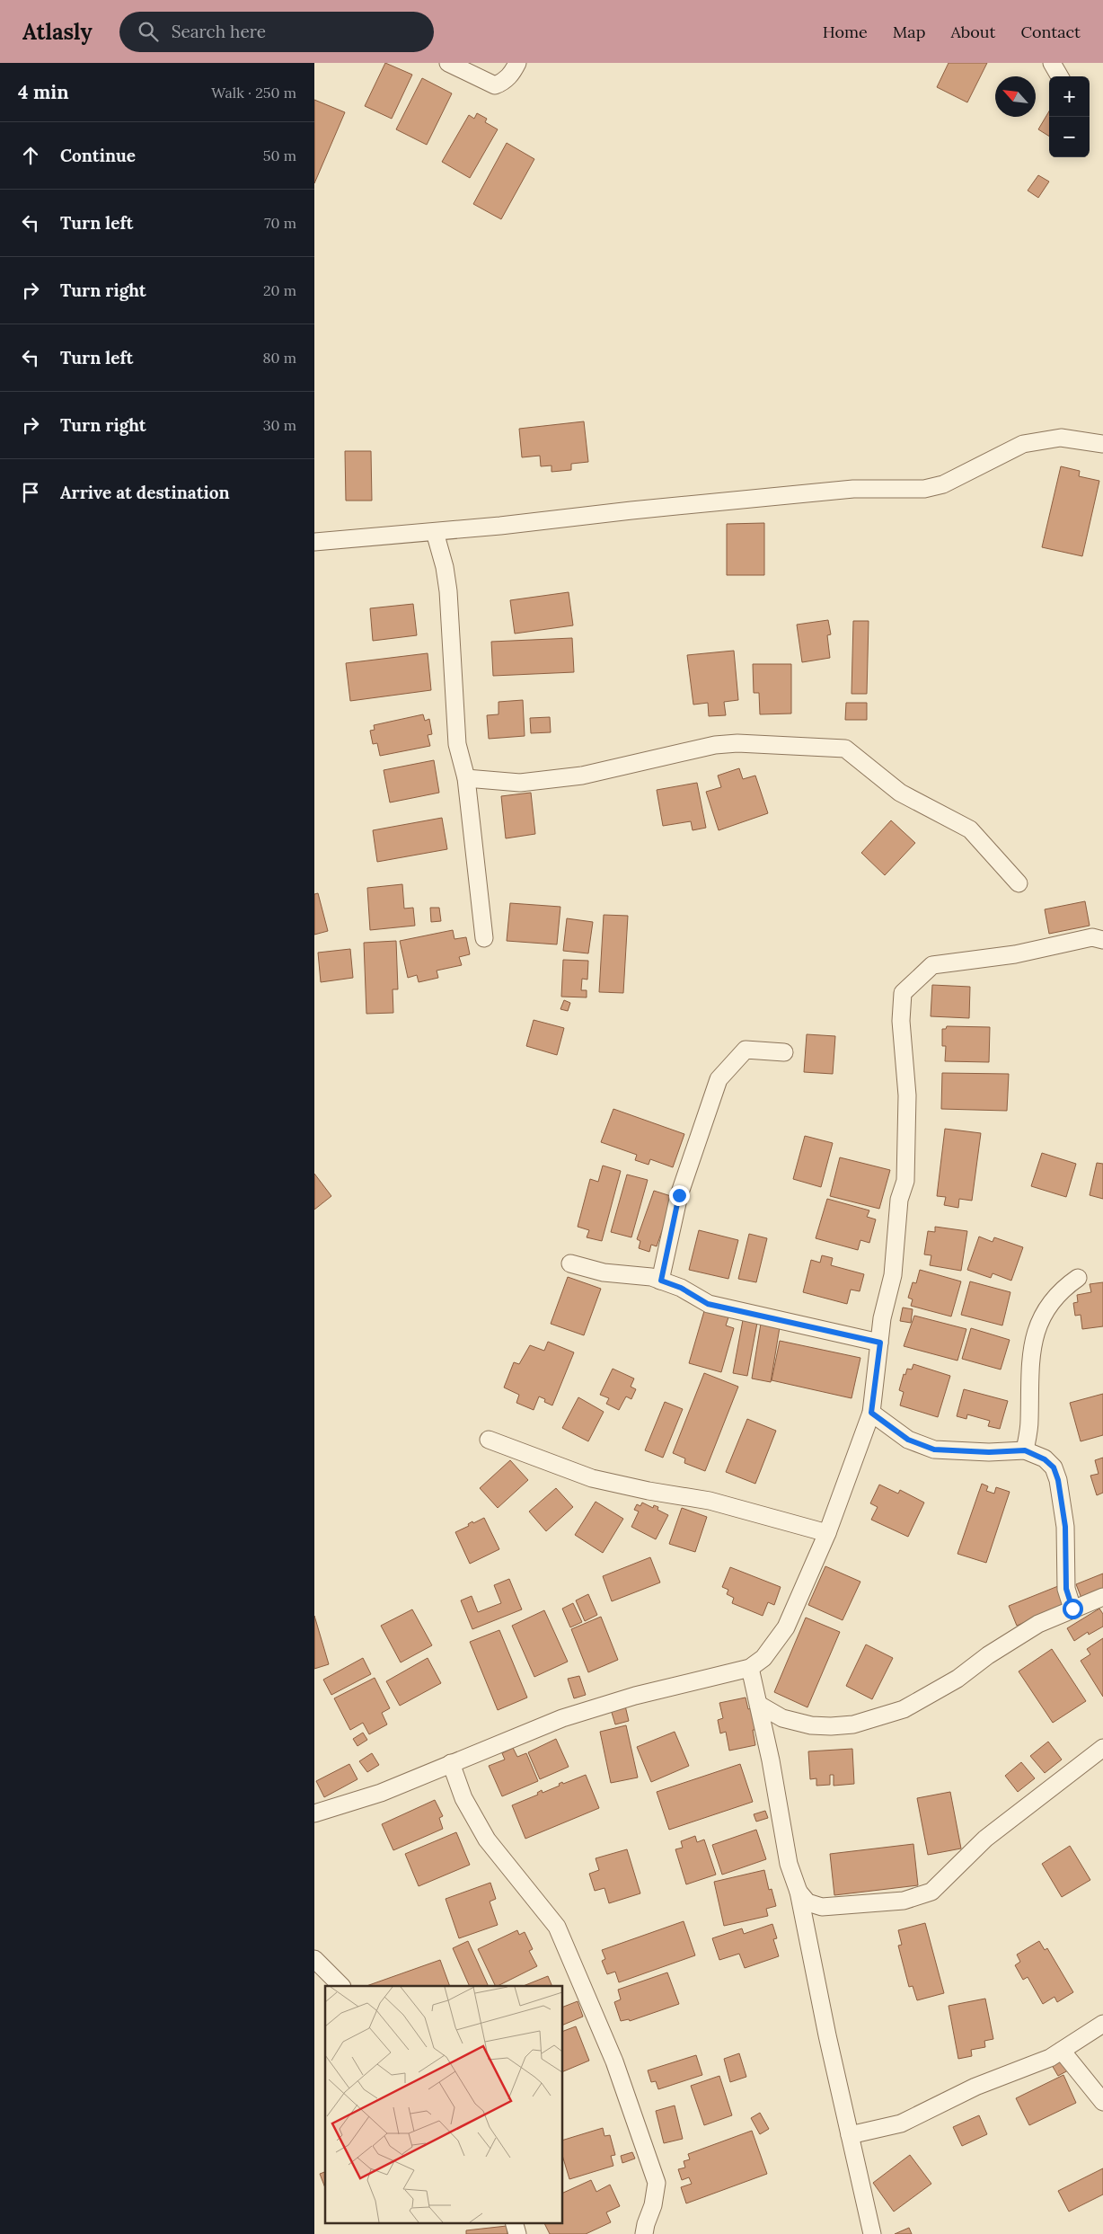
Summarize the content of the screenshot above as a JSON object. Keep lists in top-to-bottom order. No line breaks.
{"north":"top left","page":{"header":"Atlasly","search":"Search here","nav":["Home","Map","About","Contact"],"heading":["4 min","Walk · 250 m"],"map_buttons":["+","−"],"list":[["Continue","50 m"],["Turn left","70 m"],["Turn right","20 m"],["Turn left","80 m"],["Turn right","30 m"],"Arrive at destination"]}}
